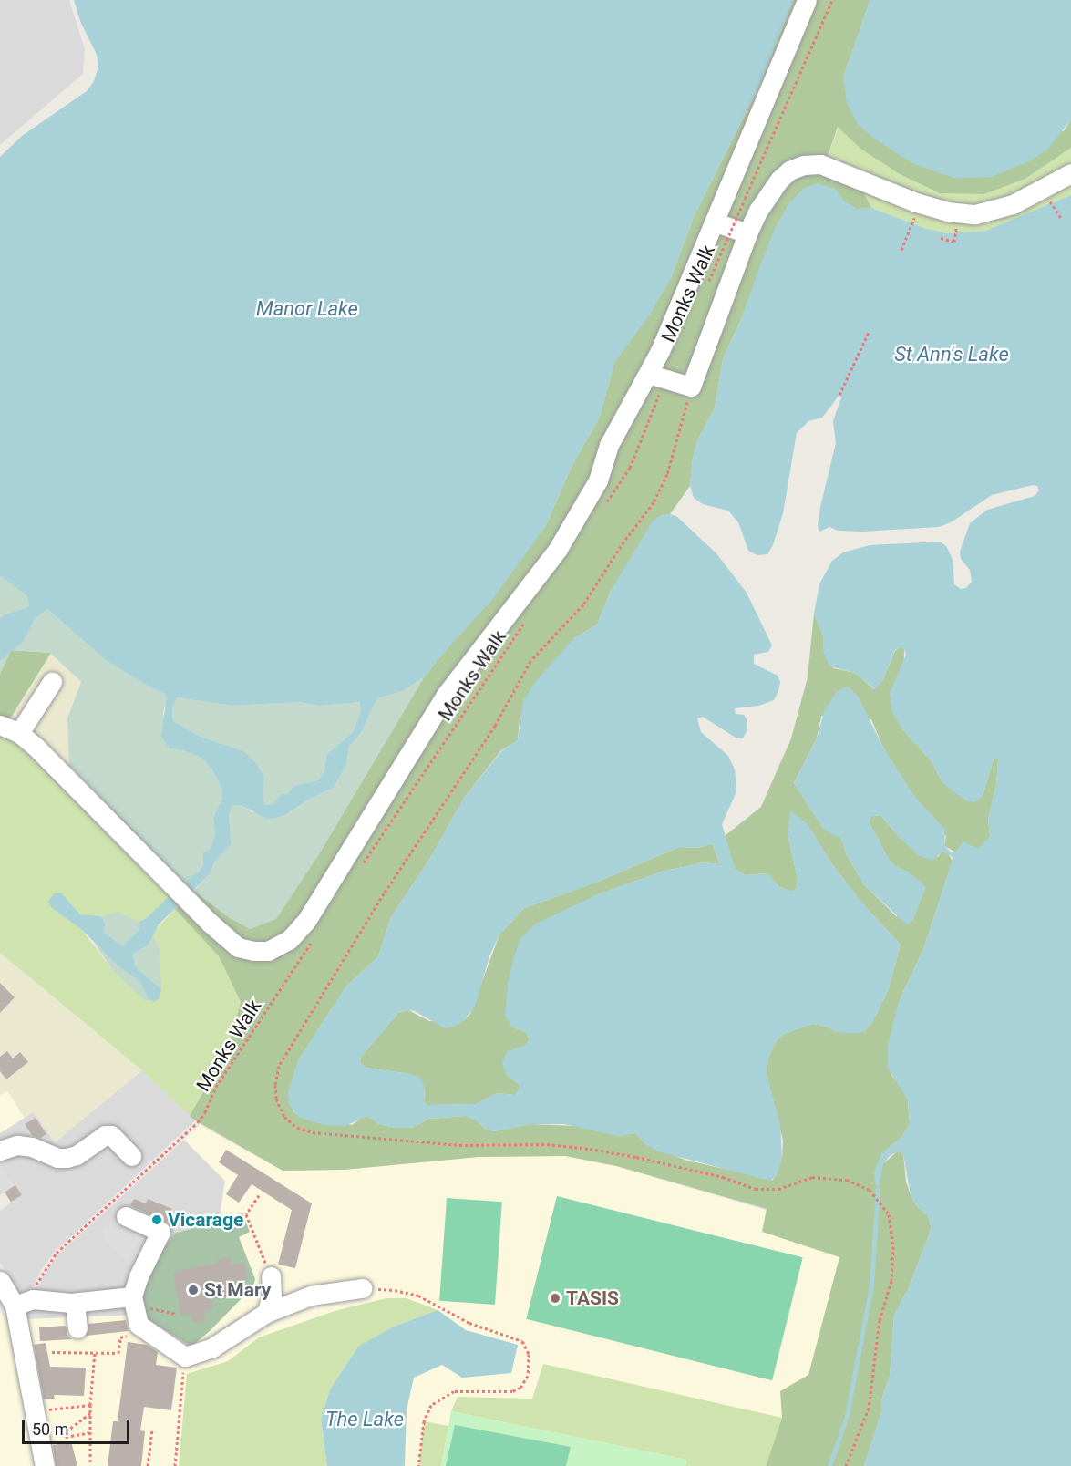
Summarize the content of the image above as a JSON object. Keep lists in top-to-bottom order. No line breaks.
{"streets":{"path":["Monks Walk"]},"water":["Manor Lake","St Ann's Lake","The Lake"],"places":["Vicarage","St Mary","TASIS"],"scale_bar":"50 m"}
